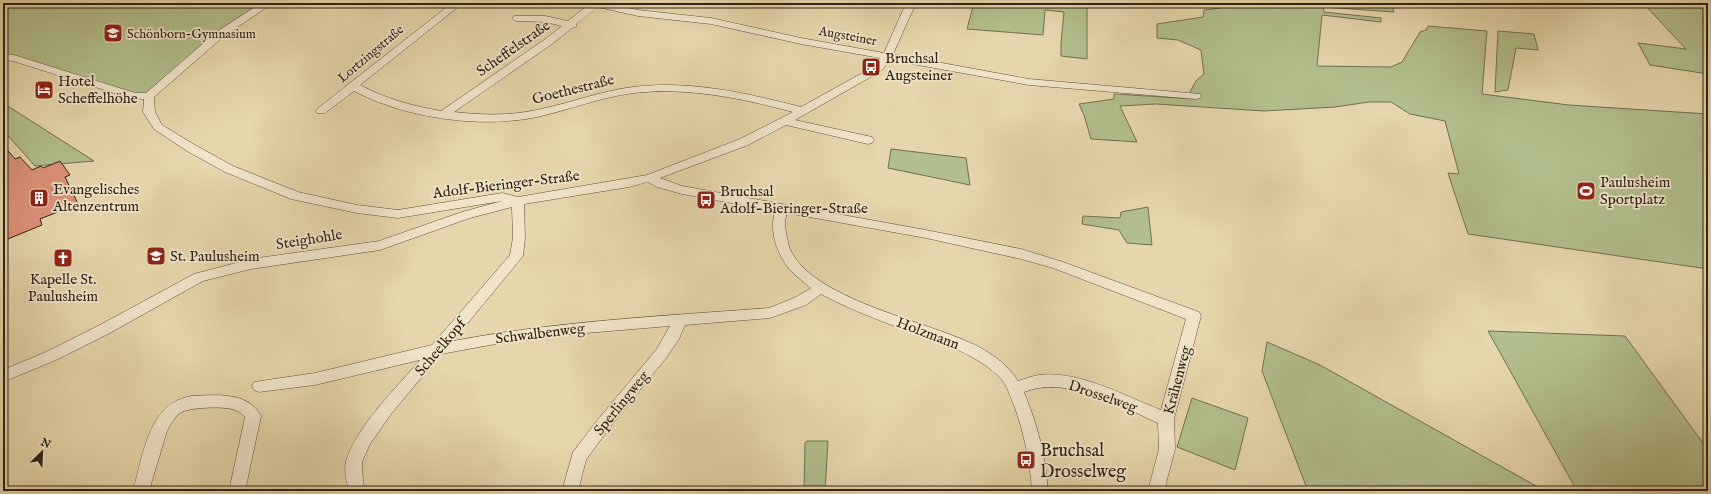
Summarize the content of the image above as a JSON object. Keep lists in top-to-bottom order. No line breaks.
{"streets":{"street":["Augsteiner","Scheffelstraße","Lortzingstraße","Goethestraße","Adolf-Bieringer-Straße","Steighohle","Schwalbenweg","Holzmann","Scheelkopf","Krähenweg","Drosselweg","Sperlingweg"]},"crossings":[["Augsteiner","Scheffelstraße"],["Augsteiner","Adolf-Bieringer-Straße"],["Scheffelstraße","Goethestraße"],["Lortzingstraße","Goethestraße"],["Goethestraße","Adolf-Bieringer-Straße"],["Adolf-Bieringer-Straße","Steighohle"],["Adolf-Bieringer-Straße","Scheelkopf"],["Steighohle","Scheelkopf"],["Schwalbenweg","Holzmann"],["Schwalbenweg","Scheelkopf"],["Schwalbenweg","Sperlingweg"],["Holzmann","Krähenweg"],["Holzmann","Drosselweg"],["Krähenweg","Drosselweg"]],"places":{"school or university":["Schönborn-Gymnasium","St. Paulusheim"],"bus stop":["Bruchsal Augsteiner","Bruchsal Adolf-Bieringer-Straße","Bruchsal Drosselweg"],"hotel":["Hotel Scheffelhöhe"],"sports":["Paulusheim Sportplatz"],"building":["Evangelisches Altenzentrum"],"church":["Kapelle St. Paulusheim"]},"north":"top right"}
